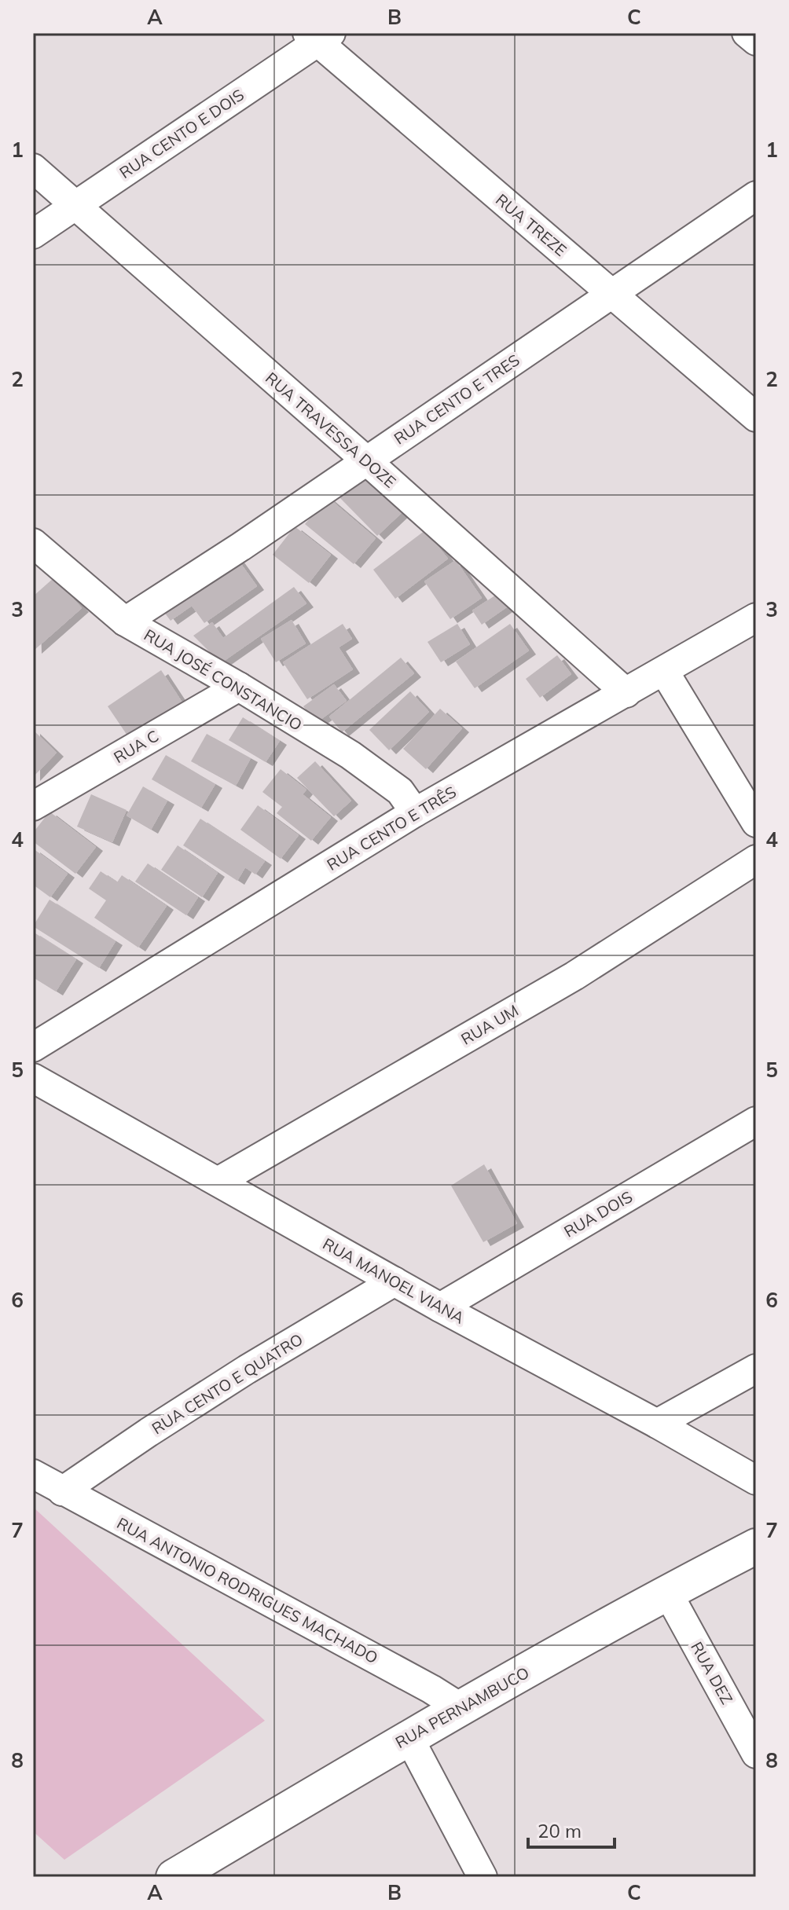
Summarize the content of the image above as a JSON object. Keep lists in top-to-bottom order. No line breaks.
{"streets":{"street":["RUA CENTO E DOIS","RUA TREZE","RUA CENTO E TRES","RUA TRAVESSA DOZE","RUA JOSÉ CONSTANCIO","RUA C","RUA CENTO E TRÊS","RUA UM","RUA DOIS","RUA MANOEL VIANA","RUA CENTO E QUATRO","RUA ANTONIO RODRIGUES MACHADO","RUA DEZ","RUA PERNAMBUCO"]},"crossings":[["RUA CENTO E DOIS","RUA TREZE"],["RUA CENTO E DOIS","RUA TRAVESSA DOZE"],["RUA TREZE","RUA CENTO E TRES"],["RUA CENTO E TRES","RUA TRAVESSA DOZE"],["RUA CENTO E TRES","RUA JOSÉ CONSTANCIO"],["RUA TRAVESSA DOZE","RUA CENTO E TRÊS"],["RUA JOSÉ CONSTANCIO","RUA C"],["RUA JOSÉ CONSTANCIO","RUA CENTO E TRÊS"],["RUA UM","RUA MANOEL VIANA"],["RUA DOIS","RUA MANOEL VIANA"],["RUA MANOEL VIANA","RUA CENTO E QUATRO"],["RUA CENTO E QUATRO","RUA ANTONIO RODRIGUES MACHADO"],["RUA ANTONIO RODRIGUES MACHADO","RUA PERNAMBUCO"],["RUA DEZ","RUA PERNAMBUCO"]],"scale_bar":"20 m","grid":{"columns":["A","B","C"],"rows":["1","2","3","4","5","6","7","8"]}}
